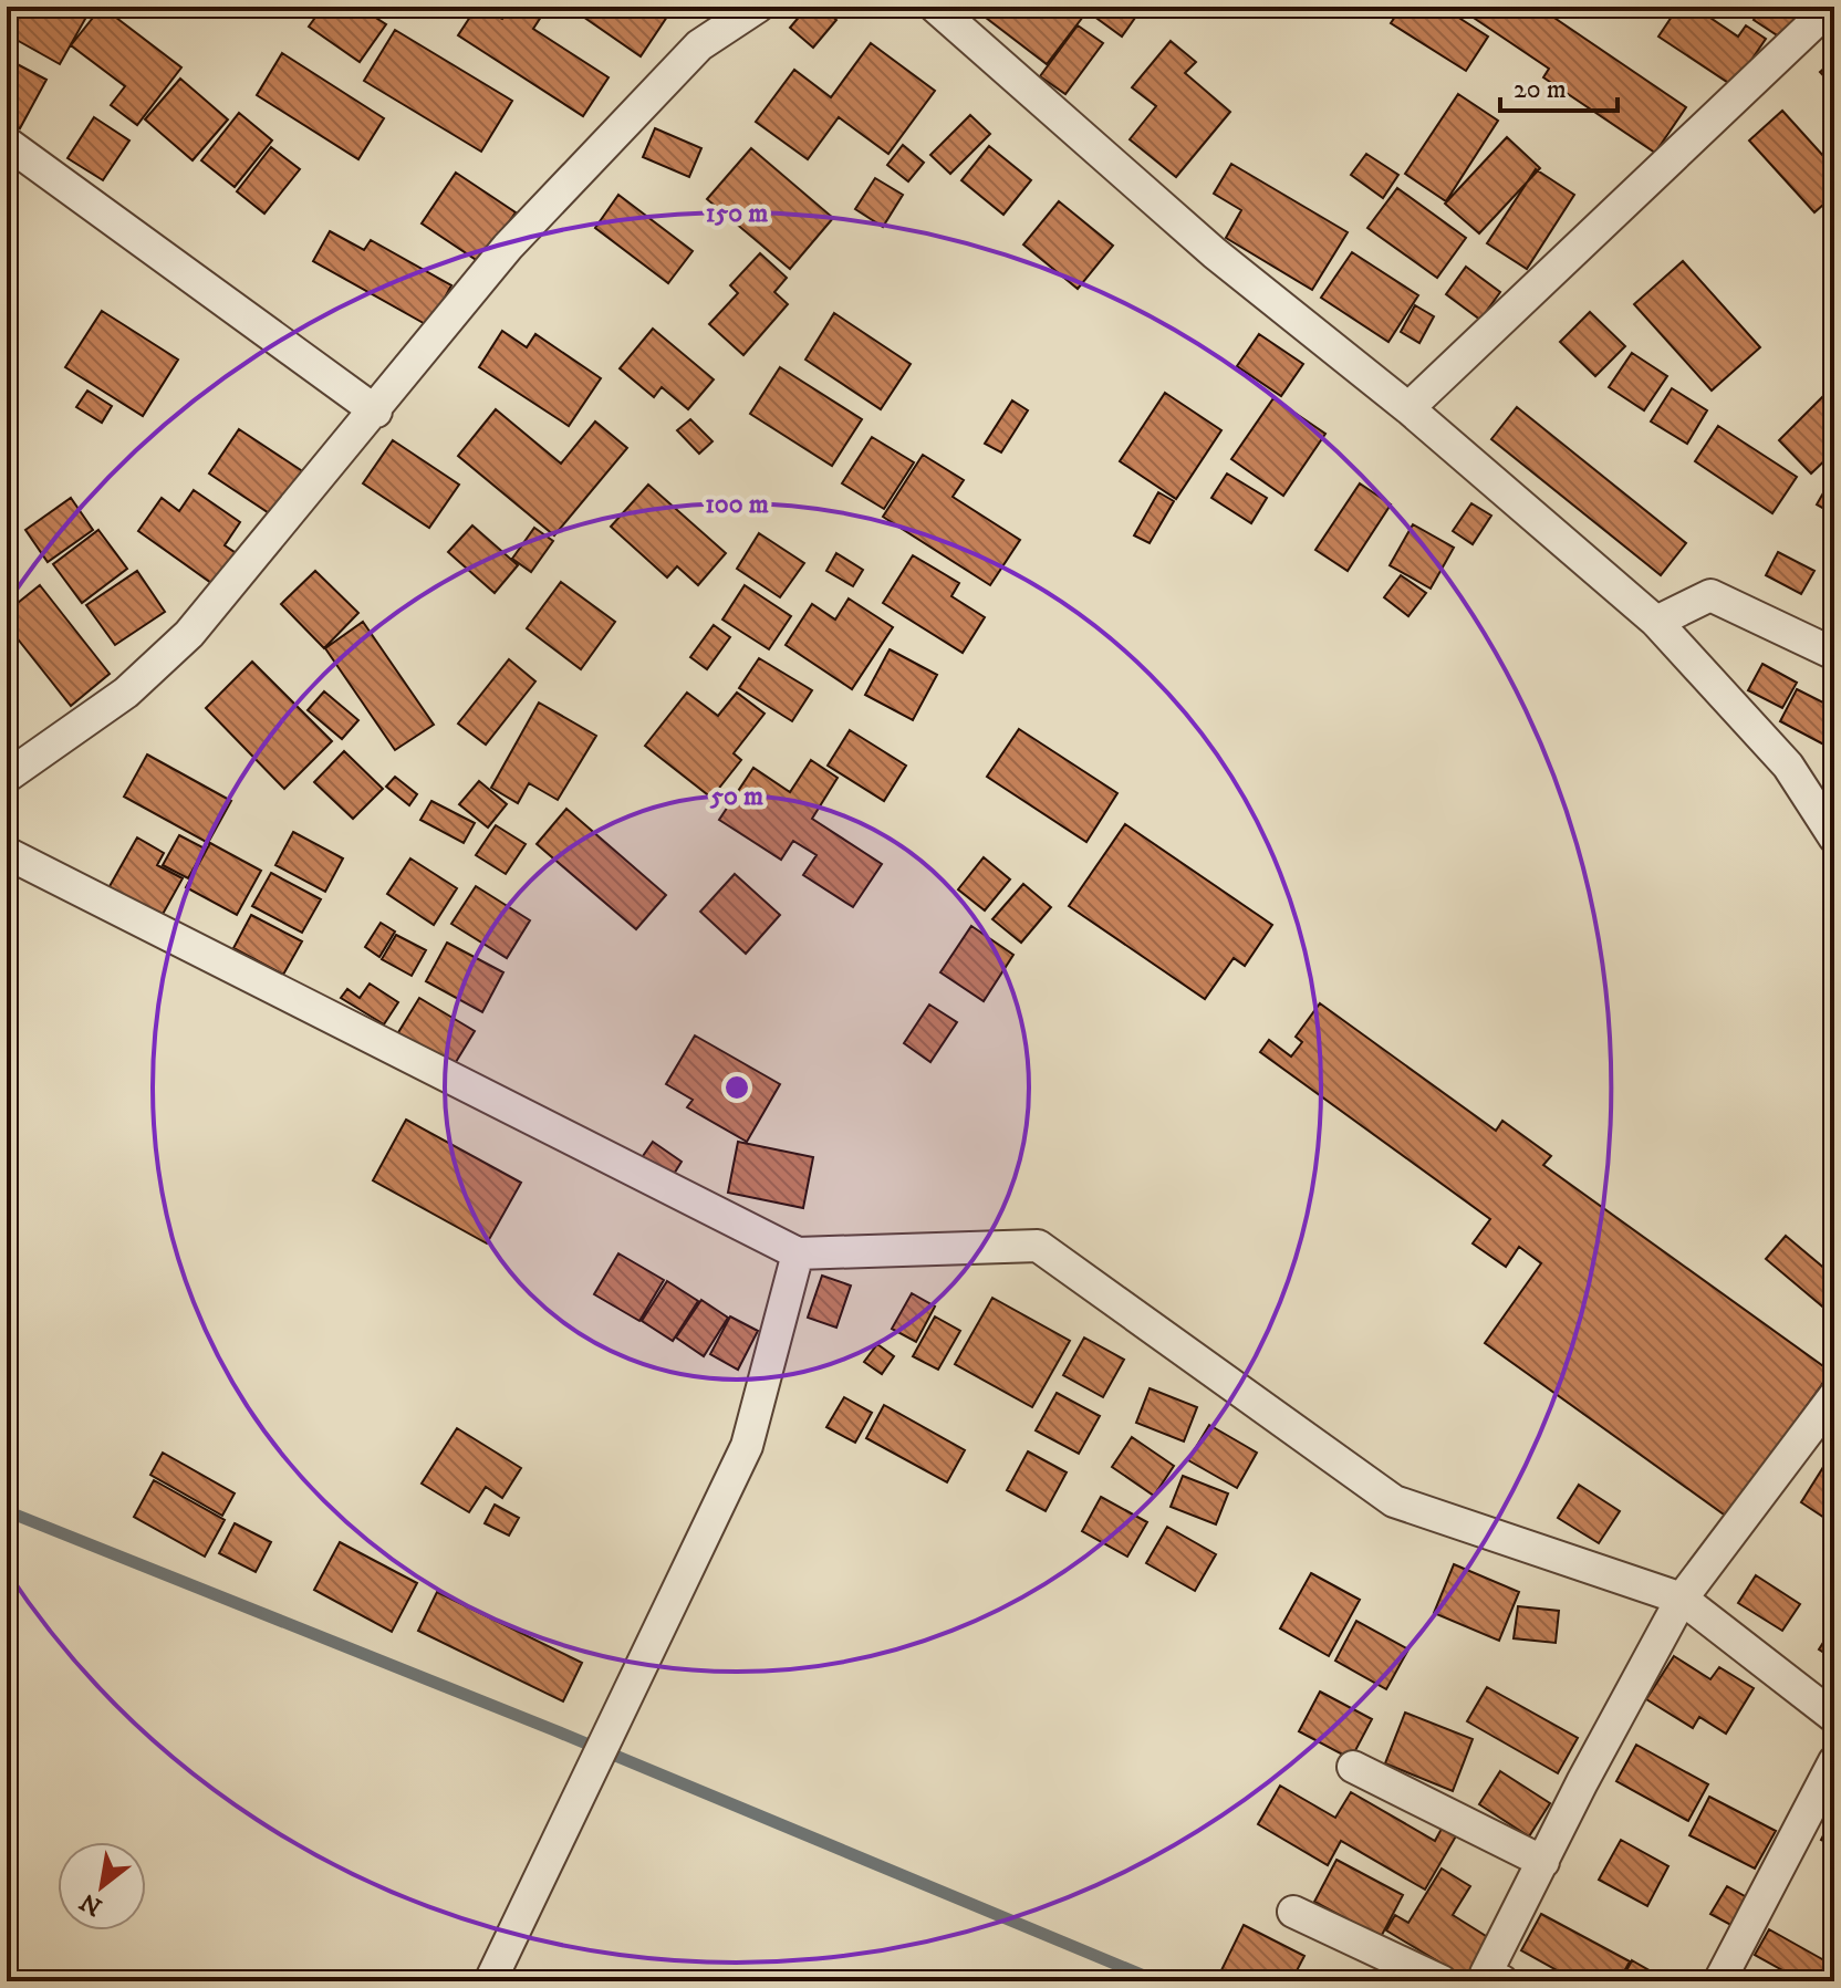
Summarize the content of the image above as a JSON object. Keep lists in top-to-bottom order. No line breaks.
{"scale_bar":"20 m","north":"bottom left","rings":["150 m","100 m","50 m"]}
